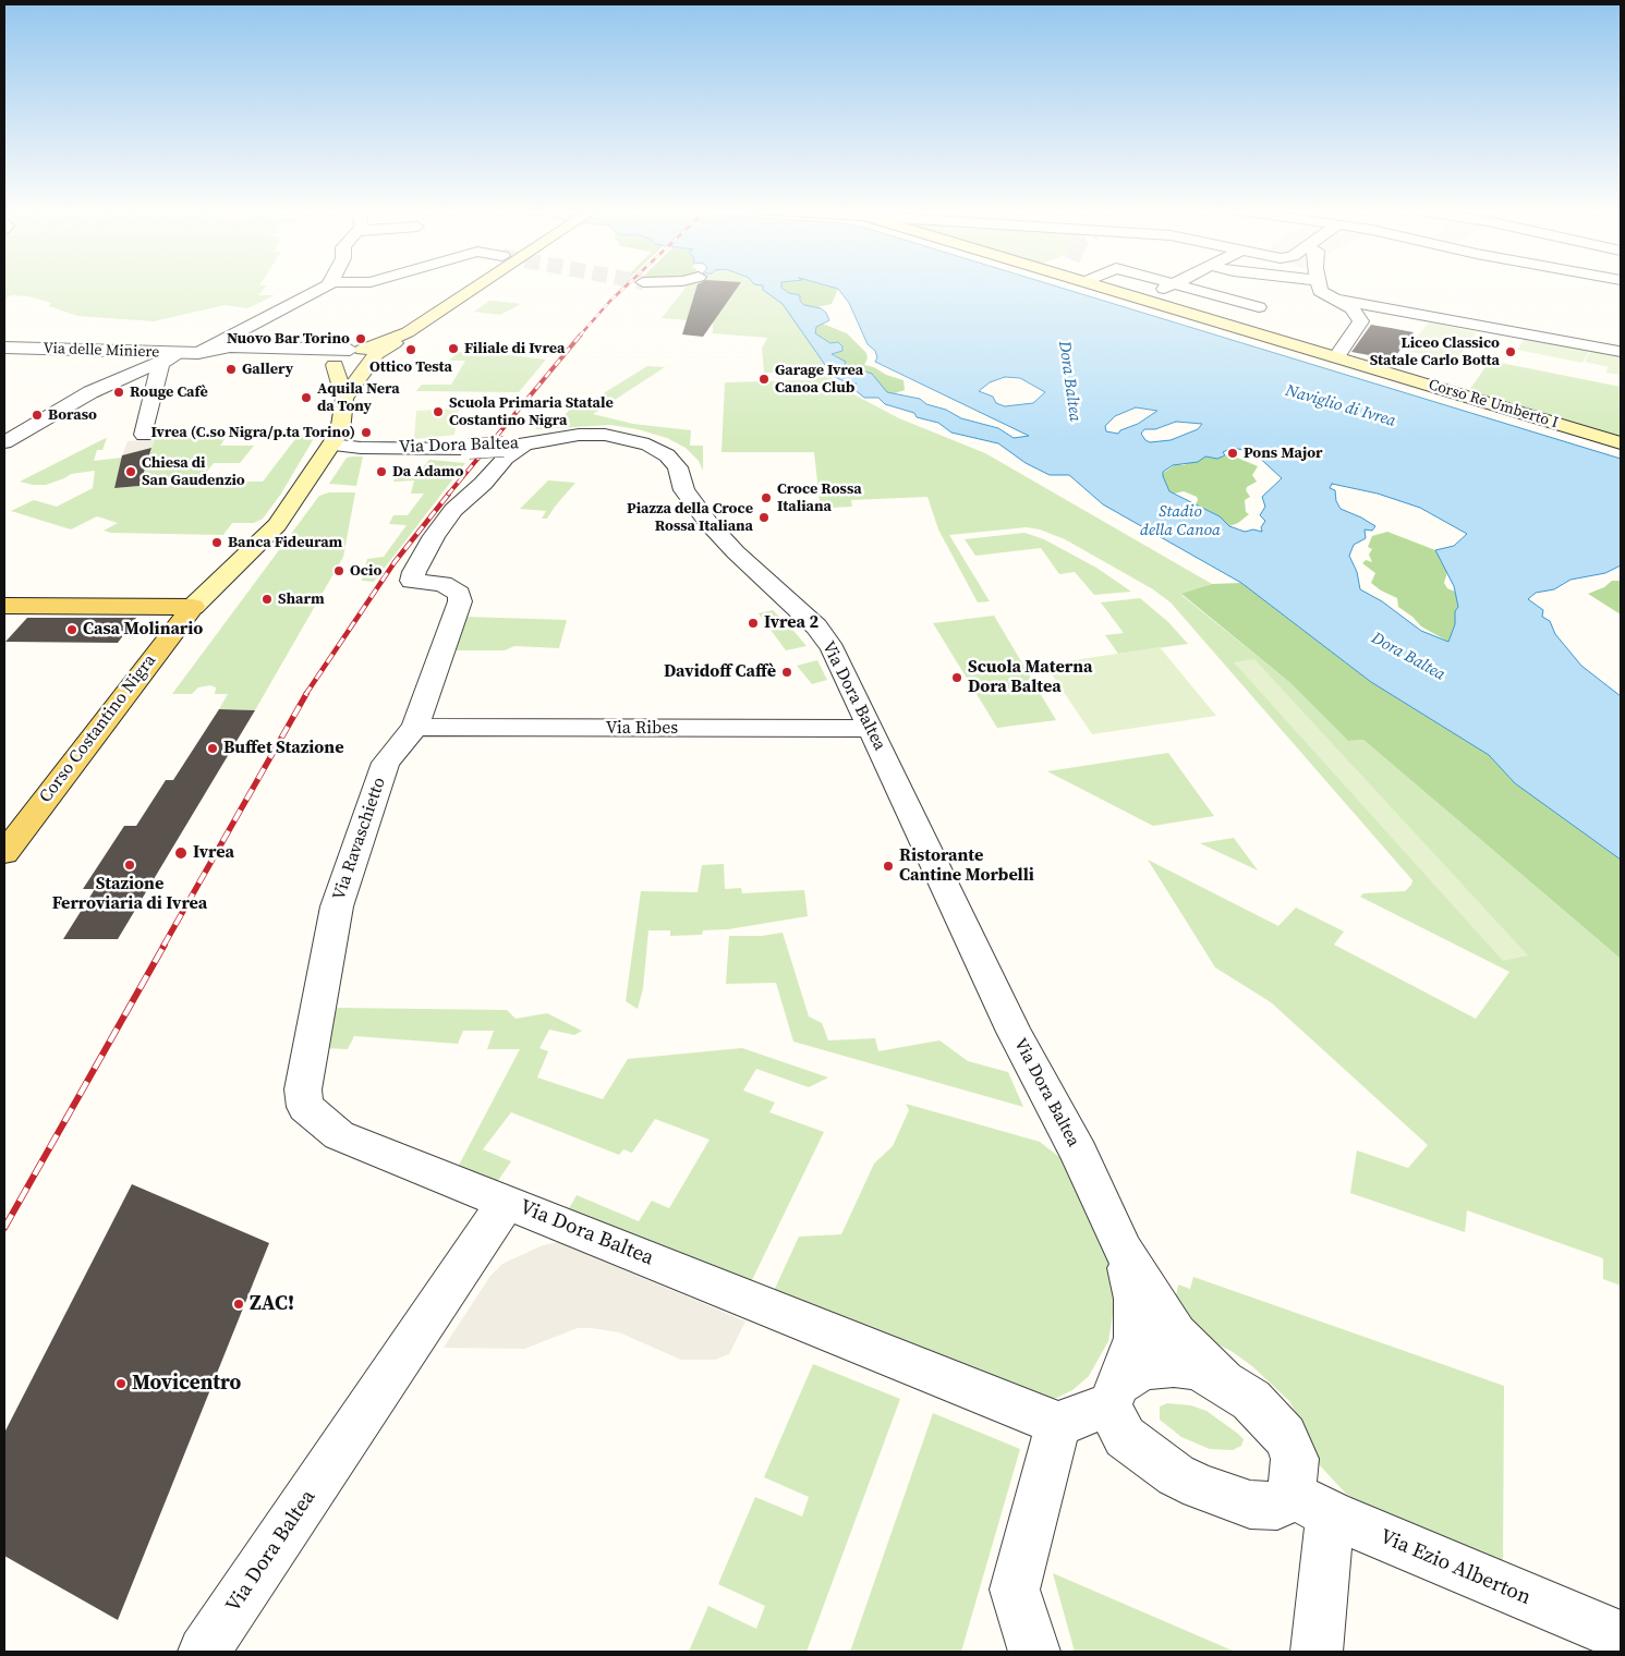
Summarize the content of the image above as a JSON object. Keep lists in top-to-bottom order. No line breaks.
{"streets":{"main road":["Corso Re Umberto I","Corso Costantino Nigra"],"street":["Via delle Miniere","Via Dora Baltea","Via Ribes","Via Ravaschietto","Via Ezio Alberton"]},"crossings":[["Via delle Miniere","Corso Costantino Nigra"],["Via Dora Baltea","Corso Costantino Nigra"],["Via Dora Baltea","Via Ribes"],["Via Dora Baltea","Via Ravaschietto"],["Via Ribes","Via Ravaschietto"]],"water":["Dora Baltea","Naviglio di Ivrea","Stadio della Canoa"],"places":["Nuovo Bar Torino","Filiale di Ivrea","Ottico Testa","Liceo Classico Statale Carlo Botta","Gallery","Garage Ivrea Canoa Club","Rouge Cafè","Aquila Nera da Tony","Scuola Primaria Statale Costantino Nigra","Boraso","Ivrea (C.so Nigra/p.ta Torino)","Pons Major","Chiesa di San Gaudenzio","Da Adamo","Croce Rossa Italiana","Piazza della Croce Rossa Italiana","Banca Fideuram","Ocio","Sharm","Ivrea 2","Casa Molinario","Davidoff Caffè","Scuola Materna Dora Baltea","Buffet Stazione","Ivrea","Stazione Ferroviaria di Ivrea","Ristorante Cantine Morbelli","ZAC!","Movicentro"]}
